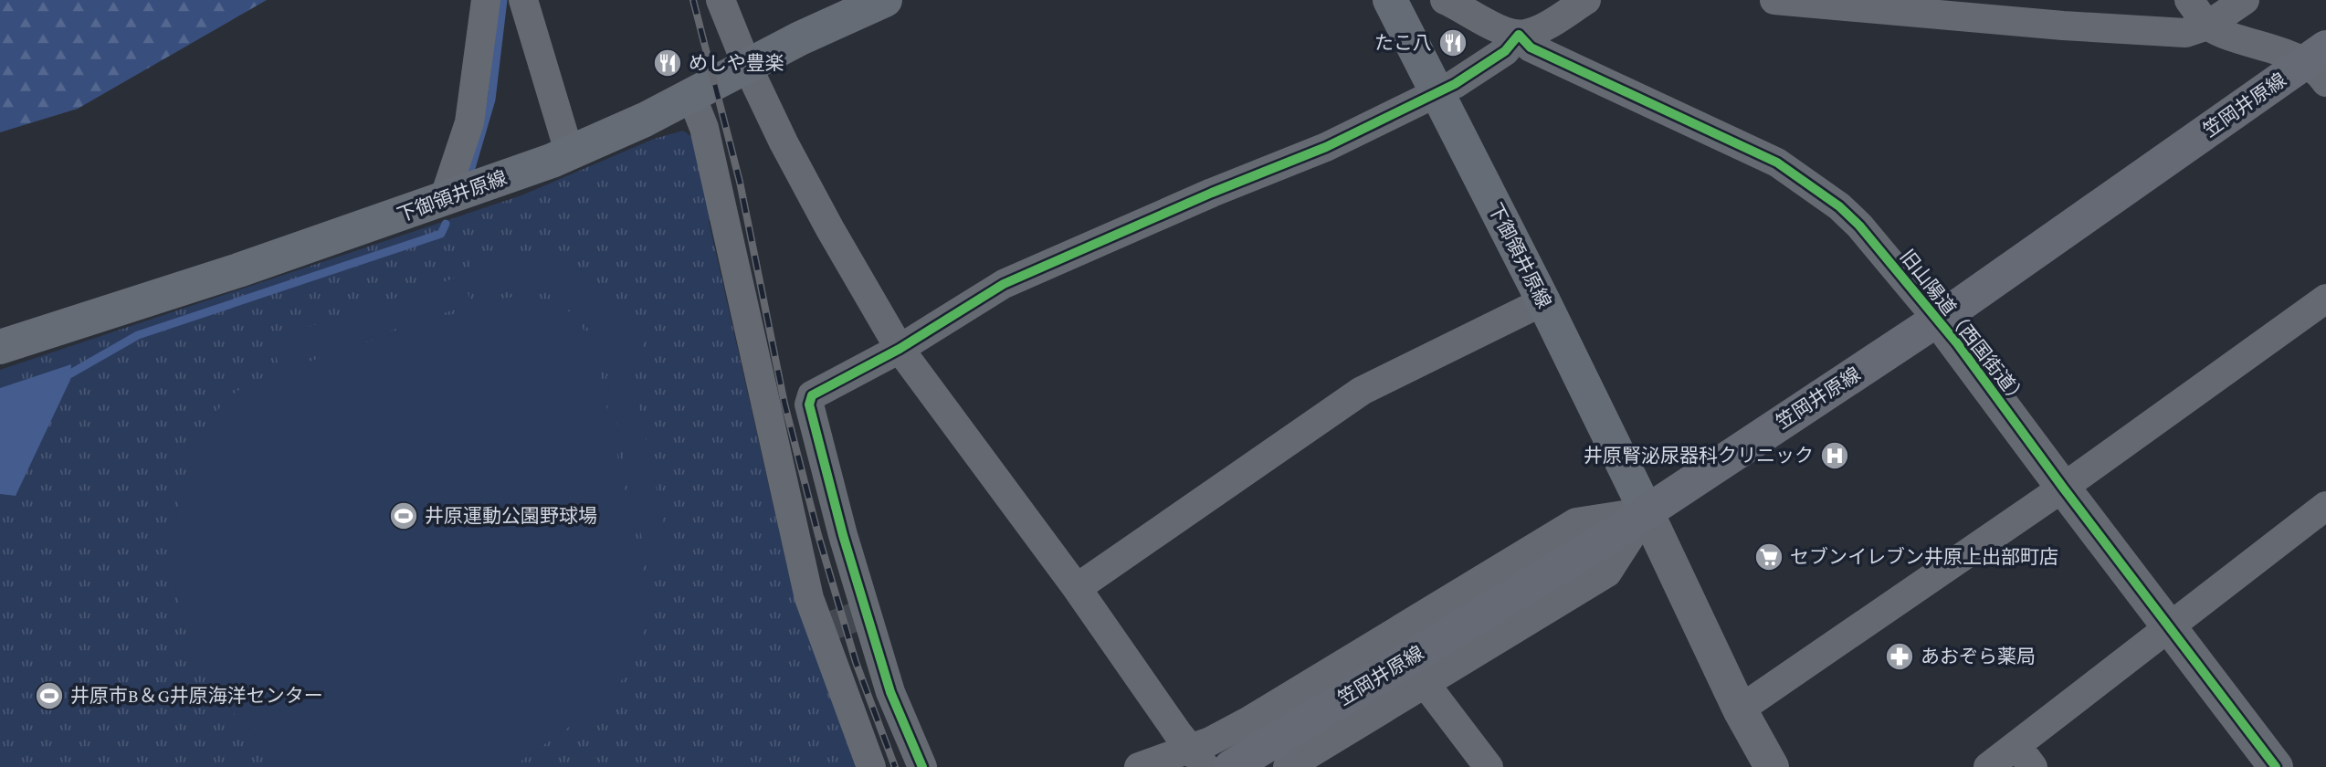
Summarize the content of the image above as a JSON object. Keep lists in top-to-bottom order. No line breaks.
{"streets":{"main road":["笠岡井原線","下御領井原線"],"street":["旧山陽道（西国街道）"]},"crossings":[["笠岡井原線","下御領井原線"],["笠岡井原線","旧山陽道（西国街道）"]],"places":{"restaurant":["たこ八","めしや豊楽"],"hospital":["井原腎泌尿器科クリニック"],"sports":["井原運動公園野球場","井原市B＆G井原海洋センター"],"supermarket":["セブンイレブン井原上出部町店"],"pharmacy":["あおぞら薬局"]}}
